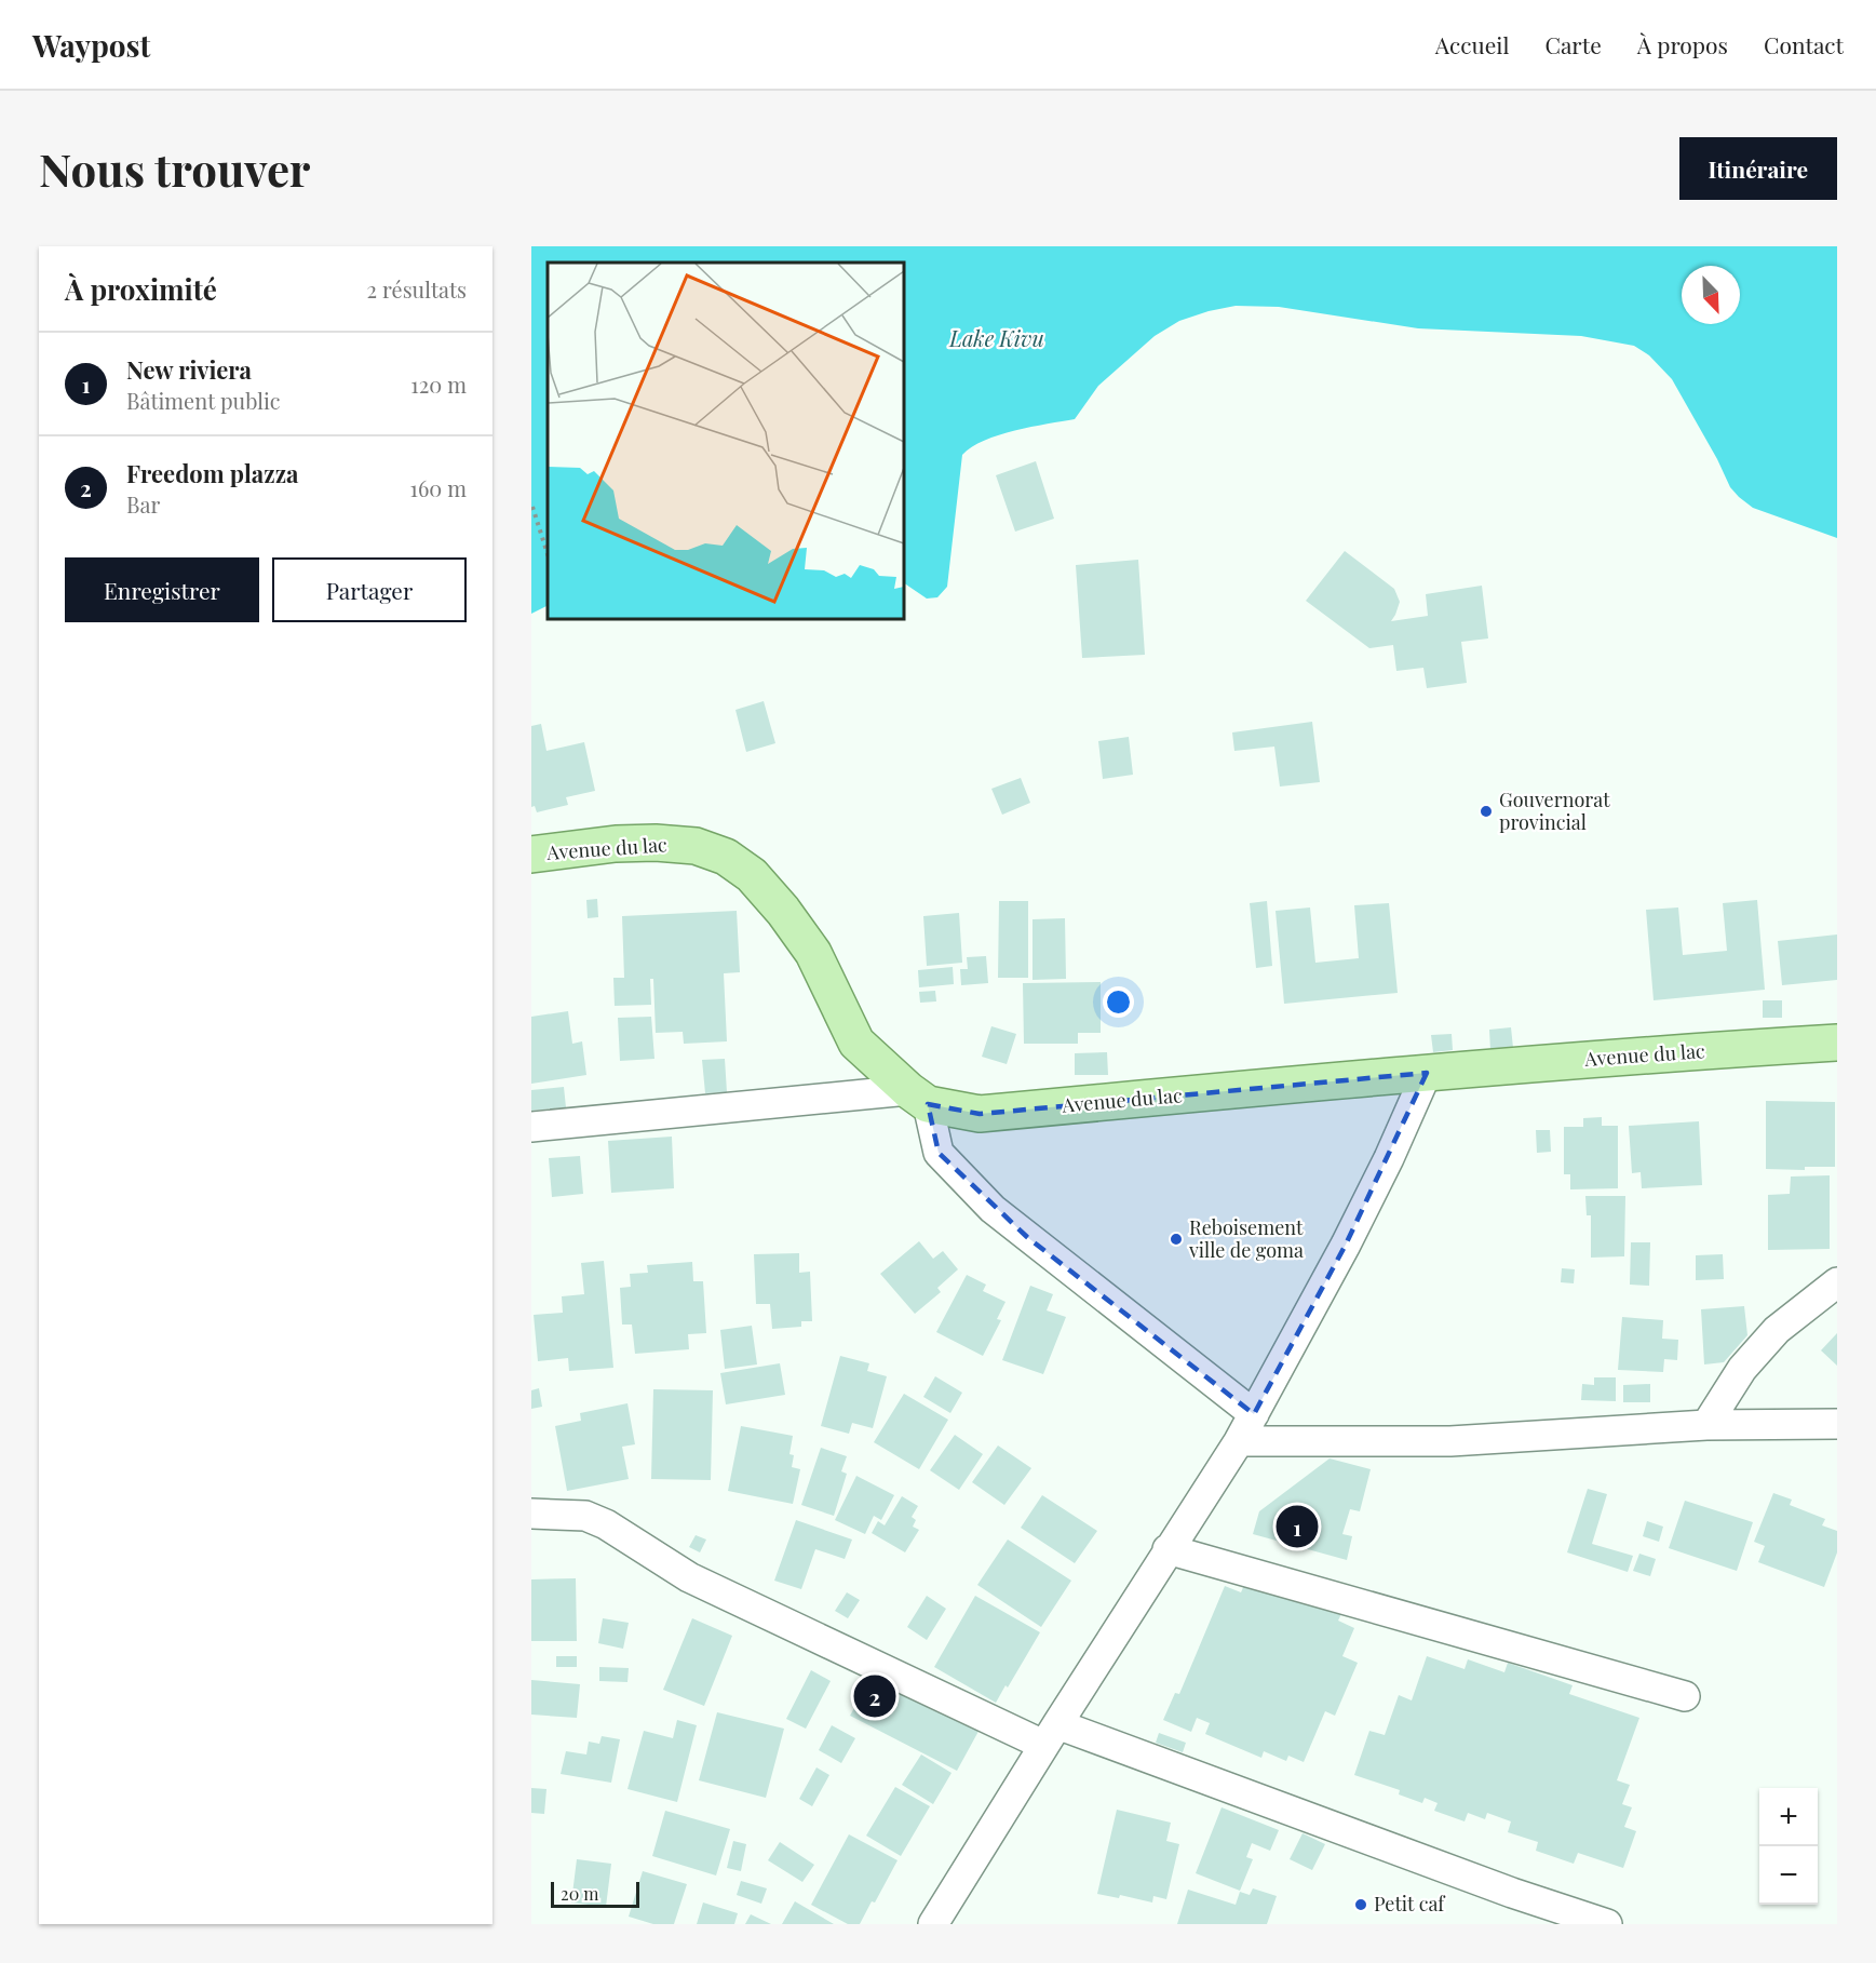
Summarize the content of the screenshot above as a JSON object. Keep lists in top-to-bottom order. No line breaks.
{"streets":{"main road":["Avenue du lac"]},"water":["Lake Kivu"],"places":["Gouvernorat provincial","Reboisement ville de goma","Petit caf"],"scale_bar":"20 m","north":"bottom right","page":{"header":"Waypost","nav":["Accueil","Carte","À propos","Contact"],"buttons":["Itinéraire",["Enregistrer","Partager"]],"title":"Nous trouver","heading":["À proximité","2 résultats"],"list":[{"mark":"1","name":"New riviera","note":"Bâtiment public","value":"120 m"},{"mark":"2","name":"Freedom plazza","note":"Bar","value":"160 m"}],"pins":["1","2"],"map_buttons":["+","−"],"scale":"20 m"}}
